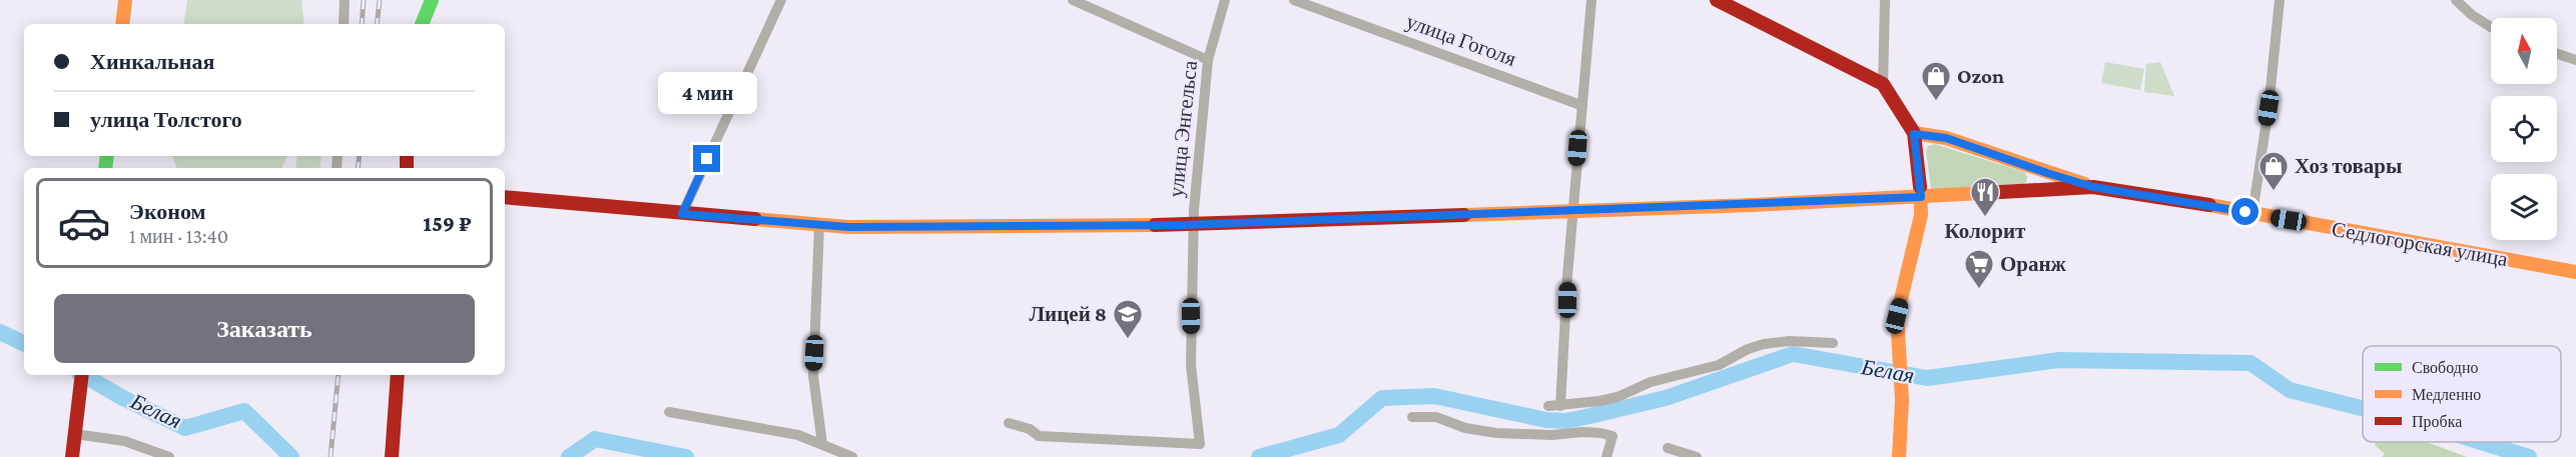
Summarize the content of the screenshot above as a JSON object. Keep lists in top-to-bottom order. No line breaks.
{"streets":{"street":["улица Гоголя","улица Энгельса","Седлогорская улица"]},"crossings":[["улица Энгельса","Седлогорская улица"]],"water":["Белая"],"places":{"shop":["Ozon","Хоз товары"],"restaurant":["Колорит"],"supermarket":["Оранж"],"school or university":["Лицей 8"]},"legend":["Свободно","Медленно","Пробка"],"north":"top","page":{"banner":["Хинкальная","улица Толстого"],"bubble":"4 мин","list":[{"name":"Эконом","note":"1 мин · 13:40","value":"159 ₽"}],"buttons":"Заказать"}}
